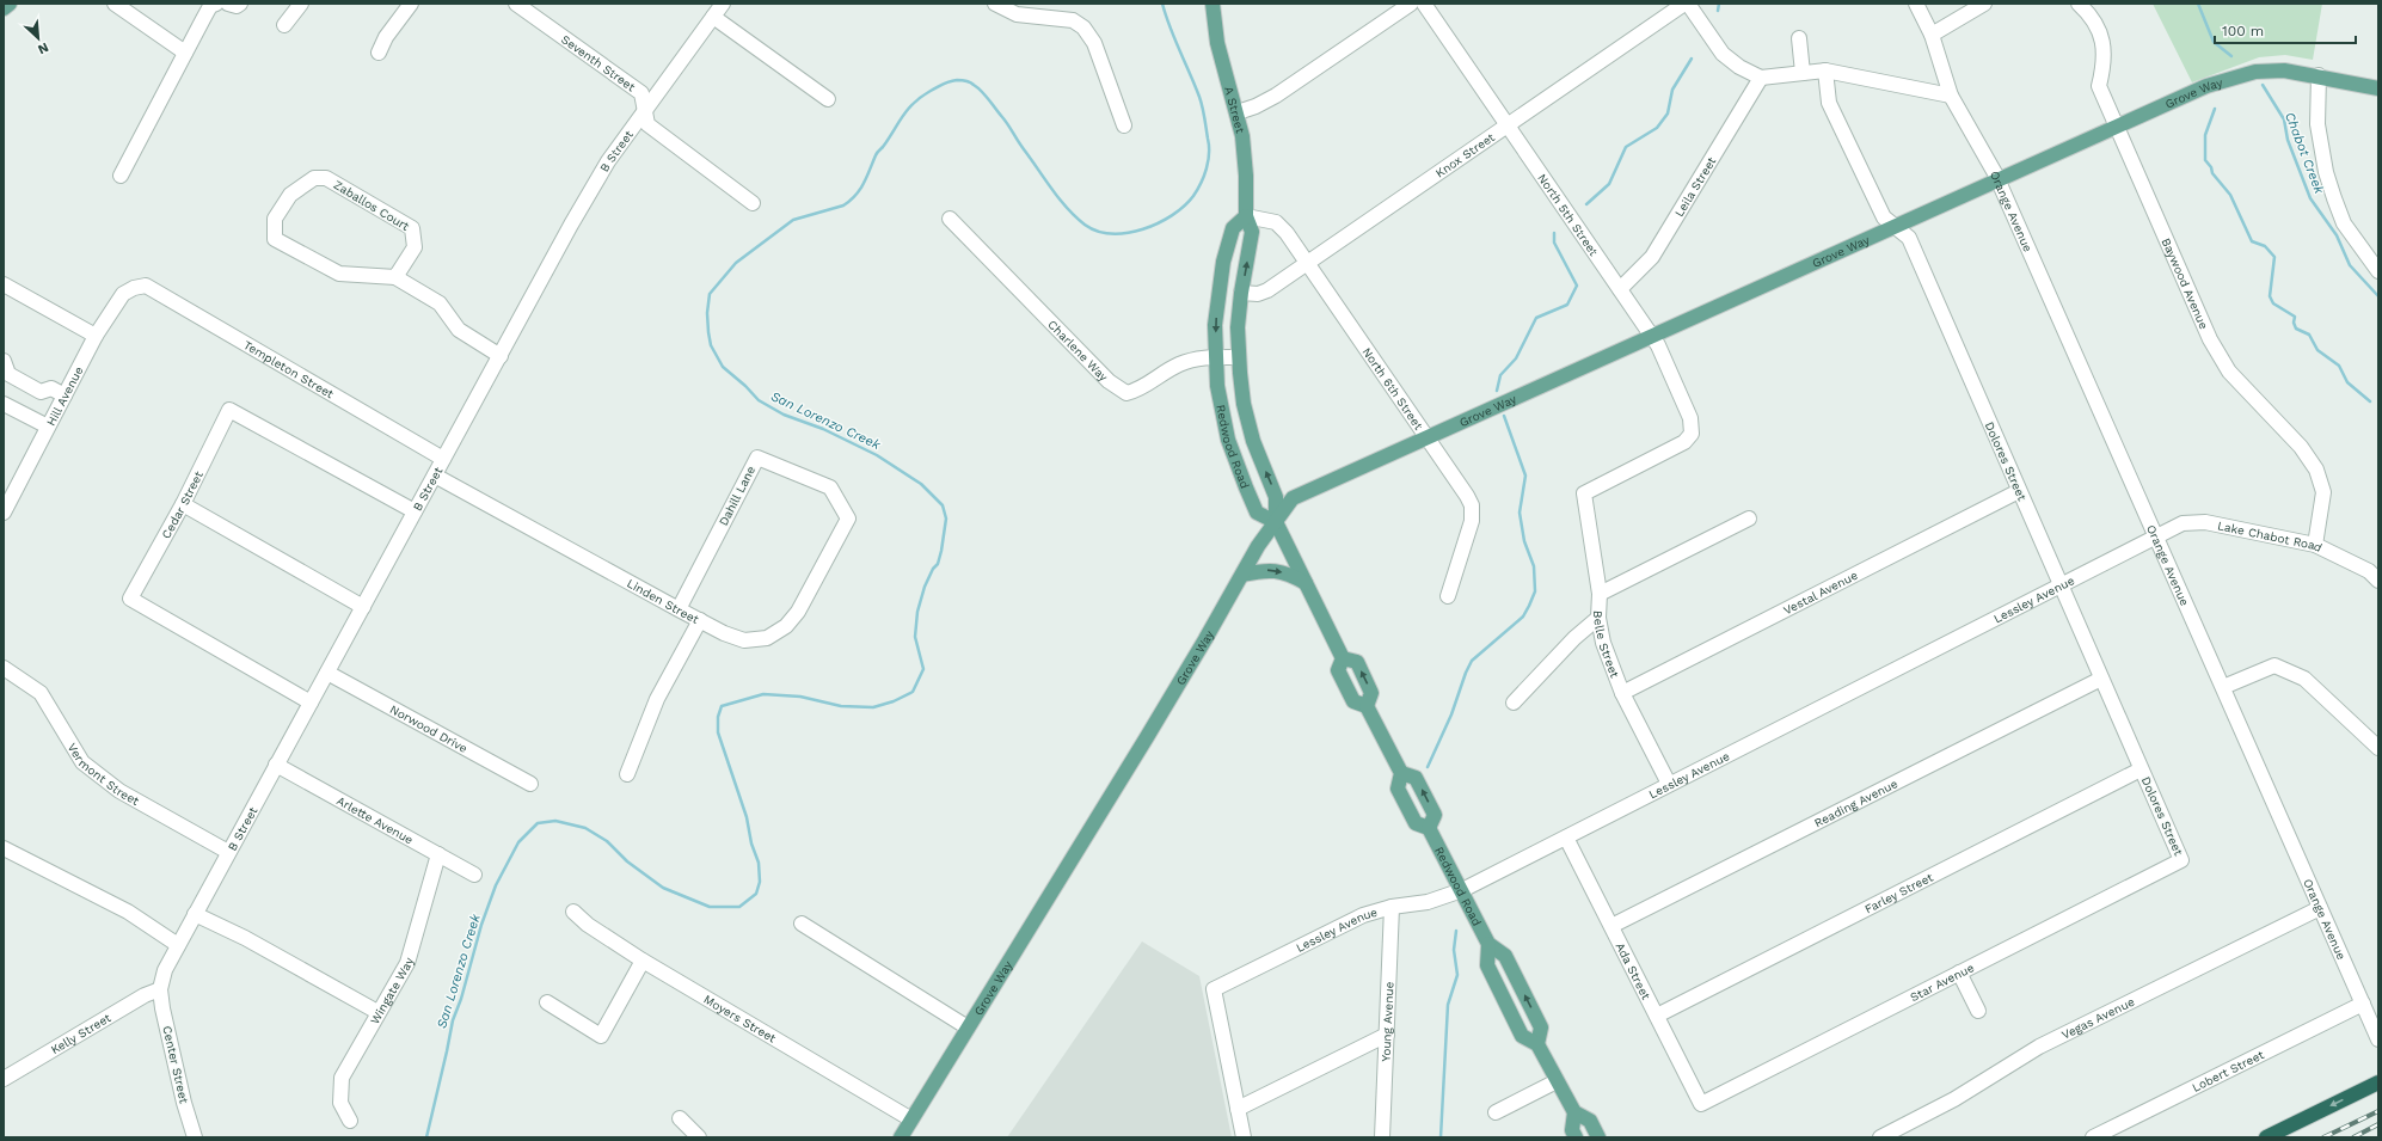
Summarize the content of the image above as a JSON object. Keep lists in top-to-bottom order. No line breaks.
{"streets":{"main road":["Grove Way","A Street","Redwood Road"],"street":["Seventh Street","B Street","Knox Street","Leila Street","Zaballos Court","Orange Avenue","North 5th Street","Baywood Avenue","Charlene Way","Templeton Street","North 6th Street","Hill Avenue","Dolores Street","Dahill Lane","Cedar Street","Lake Chabot Road","Vestal Avenue","Lessley Avenue","Linden Street","Belle Street","Norwood Drive","Vermont Street","Reading Avenue","Arlette Avenue","Farley Street","Ada Street","Star Avenue","Wingate Way","Moyers Street","Vegas Avenue","Young Avenue","Kelly Street","Center Street","Lobert Street"]},"crossings":[["Seventh Street","B Street"],["Grove Way","Orange Avenue"],["Grove Way","North 5th Street"],["Grove Way","Baywood Avenue"],["Grove Way","North 6th Street"],["Grove Way","Redwood Road"],["Grove Way","Dolores Street"],["Grove Way","Moyers Street"],["A Street","Knox Street"],["A Street","Charlene Way"],["A Street","North 6th Street"],["A Street","Redwood Road"],["B Street","Zaballos Court"],["B Street","Templeton Street"],["B Street","Cedar Street"],["B Street","Linden Street"],["B Street","Norwood Drive"],["B Street","Vermont Street"],["B Street","Arlette Avenue"],["B Street","Kelly Street"],["B Street","Center Street"],["Knox Street","North 5th Street"],["Knox Street","North 6th Street"],["Leila Street","North 5th Street"],["Orange Avenue","Lake Chabot Road"],["Orange Avenue","Lessley Avenue"],["Orange Avenue","Vegas Avenue"],["Orange Avenue","Lobert Street"],["North 5th Street","Belle Street"],["Baywood Avenue","Lake Chabot Road"],["Charlene Way","Redwood Road"],["Templeton Street","Hill Avenue"],["Redwood Road","Lessley Avenue"],["Dolores Street","Vestal Avenue"],["Dolores Street","Lessley Avenue"],["Dolores Street","Reading Avenue"],["Dolores Street","Farley Street"],["Dolores Street","Star Avenue"],["Dahill Lane","Linden Street"],["Lake Chabot Road","Lessley Avenue"],["Vestal Avenue","Belle Street"],["Lessley Avenue","Belle Street"],["Lessley Avenue","Ada Street"],["Lessley Avenue","Young Avenue"],["Reading Avenue","Ada Street"],["Arlette Avenue","Wingate Way"],["Farley Street","Ada Street"],["Ada Street","Star Avenue"],["Kelly Street","Center Street"]],"water":["Chabot Creek","San Lorenzo Creek"],"scale_bar":"100 m","north":"bottom right"}
